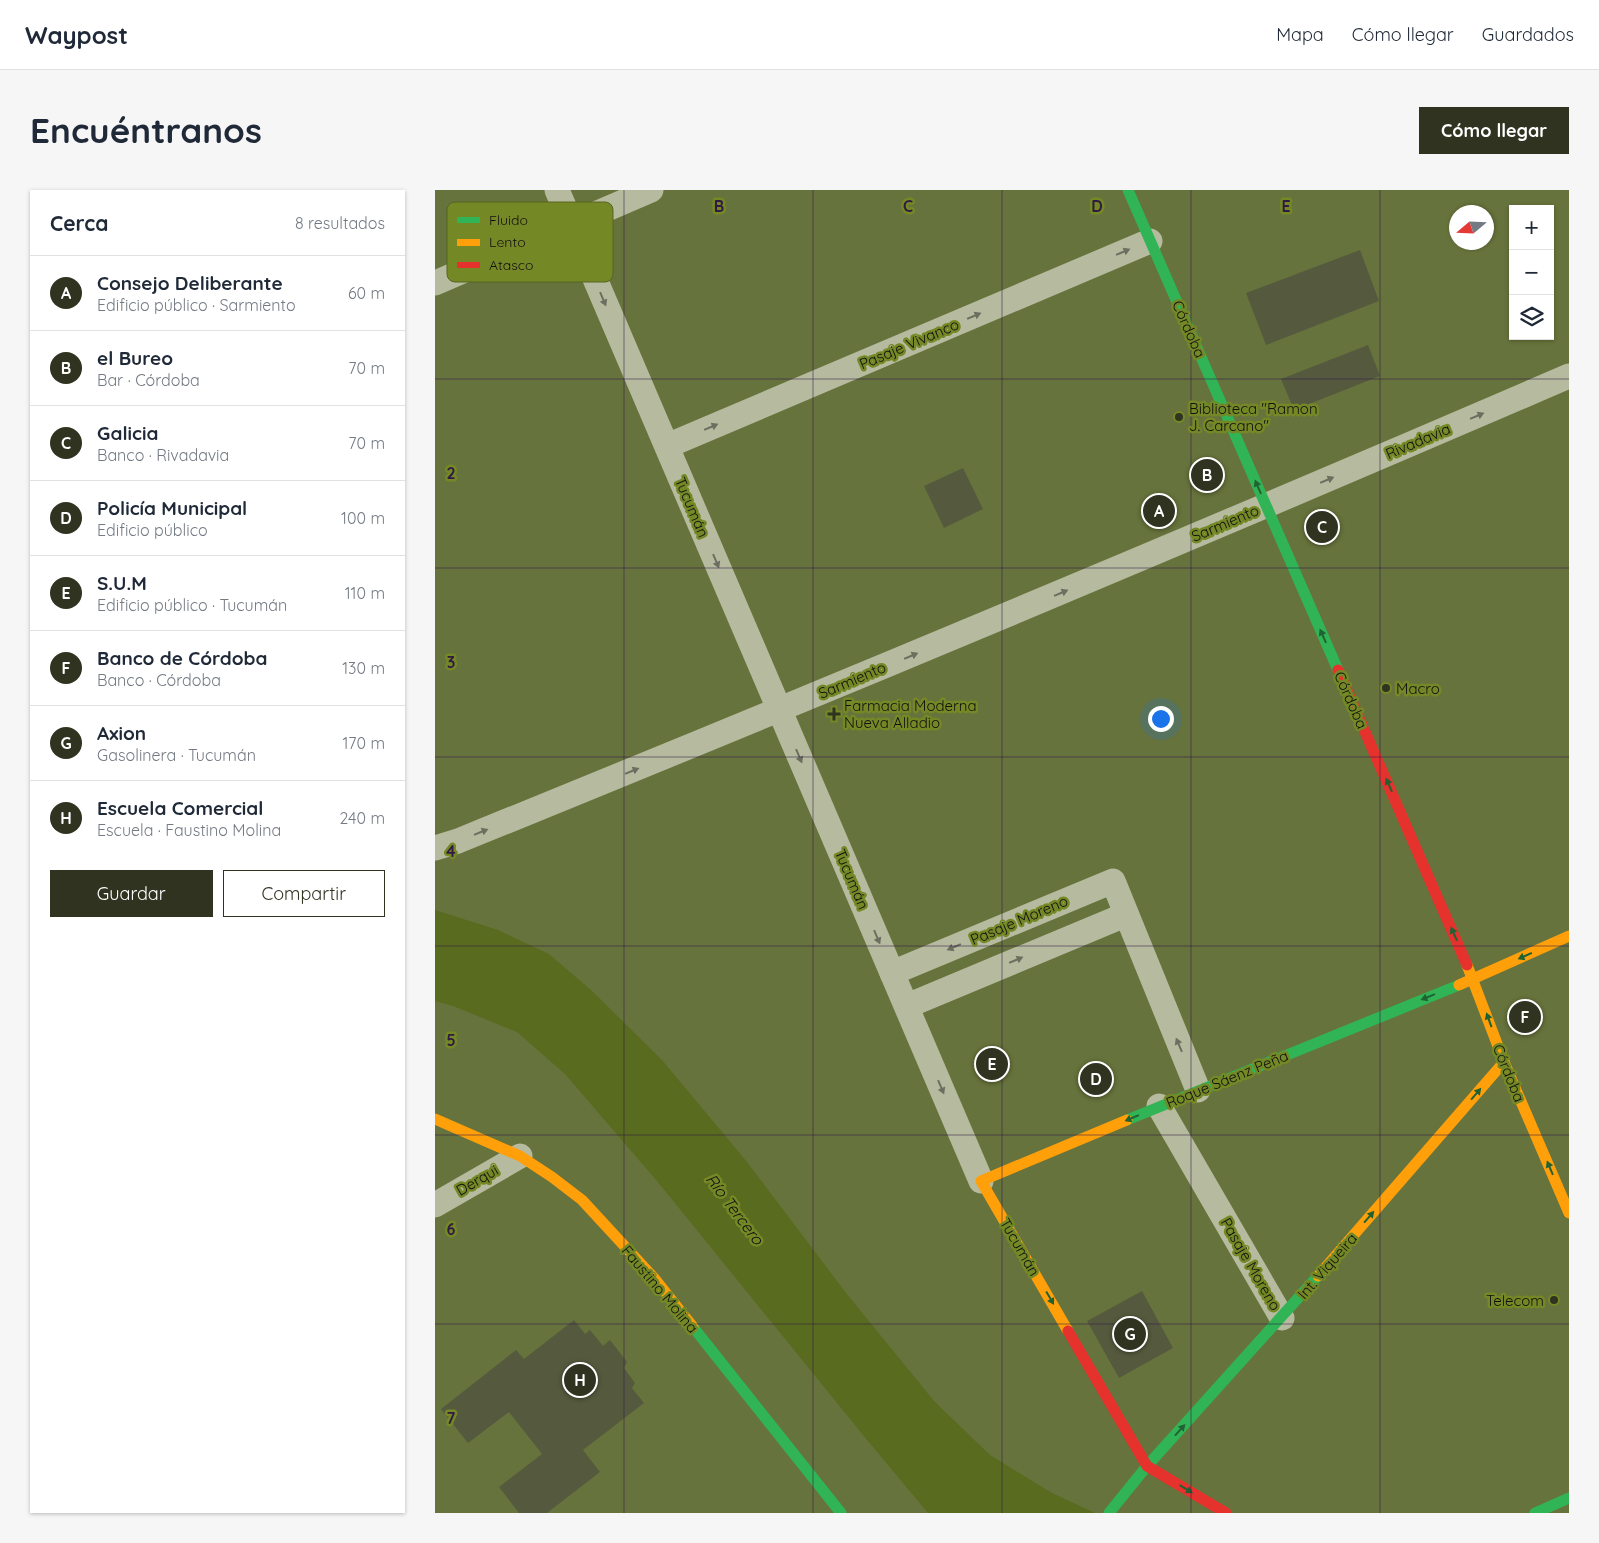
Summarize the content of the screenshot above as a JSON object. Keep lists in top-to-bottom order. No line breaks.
{"streets":{"street":["Córdoba","Pasaje Vivanco","Rivadavia","Tucumán","Sarmiento","Pasaje Moreno","Roque Sáenz Peña","Derqui","Int. Viqueira","Faustino Molina"]},"crossings":[["Córdoba","Pasaje Vivanco"],["Córdoba","Rivadavia"],["Córdoba","Sarmiento"],["Córdoba","Roque Sáenz Peña"],["Córdoba","Int. Viqueira"],["Pasaje Vivanco","Tucumán"],["Rivadavia","Sarmiento"],["Tucumán","Sarmiento"],["Tucumán","Pasaje Moreno"],["Tucumán","Roque Sáenz Peña"],["Tucumán","Int. Viqueira"],["Pasaje Moreno","Roque Sáenz Peña"],["Pasaje Moreno","Int. Viqueira"],["Derqui","Faustino Molina"]],"one_way":["Córdoba","Pasaje Vivanco","Rivadavia","Tucumán","Sarmiento","Roque Sáenz Peña","Int. Viqueira"],"water":["Río Tercero"],"places":{"other":["Biblioteca \"Ramon J. Carcano\"","Macro","Telecom"],"health":["Farmacia Moderna Nueva Alladio"]},"legend":["Fluido","Lento","Atasco"],"north":"left","page":{"header":"Waypost","nav":["Mapa","Cómo llegar","Guardados"],"buttons":["Cómo llegar",["Guardar","Compartir"]],"title":"Encuéntranos","heading":["Cerca","8 resultados"],"map_buttons":["+","−"],"list":[{"mark":"A","name":"Consejo Deliberante","note":"Edificio público · Sarmiento","value":"60 m"},{"mark":"B","name":"el Bureo","note":"Bar · Córdoba","value":"70 m"},{"mark":"C","name":"Galicia","note":"Banco · Rivadavia","value":"70 m"},{"mark":"D","name":"Policía Municipal","note":"Edificio público","value":"100 m"},{"mark":"E","name":"S.U.M","note":"Edificio público · Tucumán","value":"110 m"},{"mark":"F","name":"Banco de Córdoba","note":"Banco · Córdoba","value":"130 m"},{"mark":"G","name":"Axion","note":"Gasolinera · Tucumán","value":"170 m"},{"mark":"H","name":"Escuela Comercial","note":"Escuela · Faustino Molina","value":"240 m"}],"pins":["B","A","C","F","E","D","G","H"]},"grid":{"columns":["B","C","D","E"],"rows":["2","3","4","5","6","7"]}}
